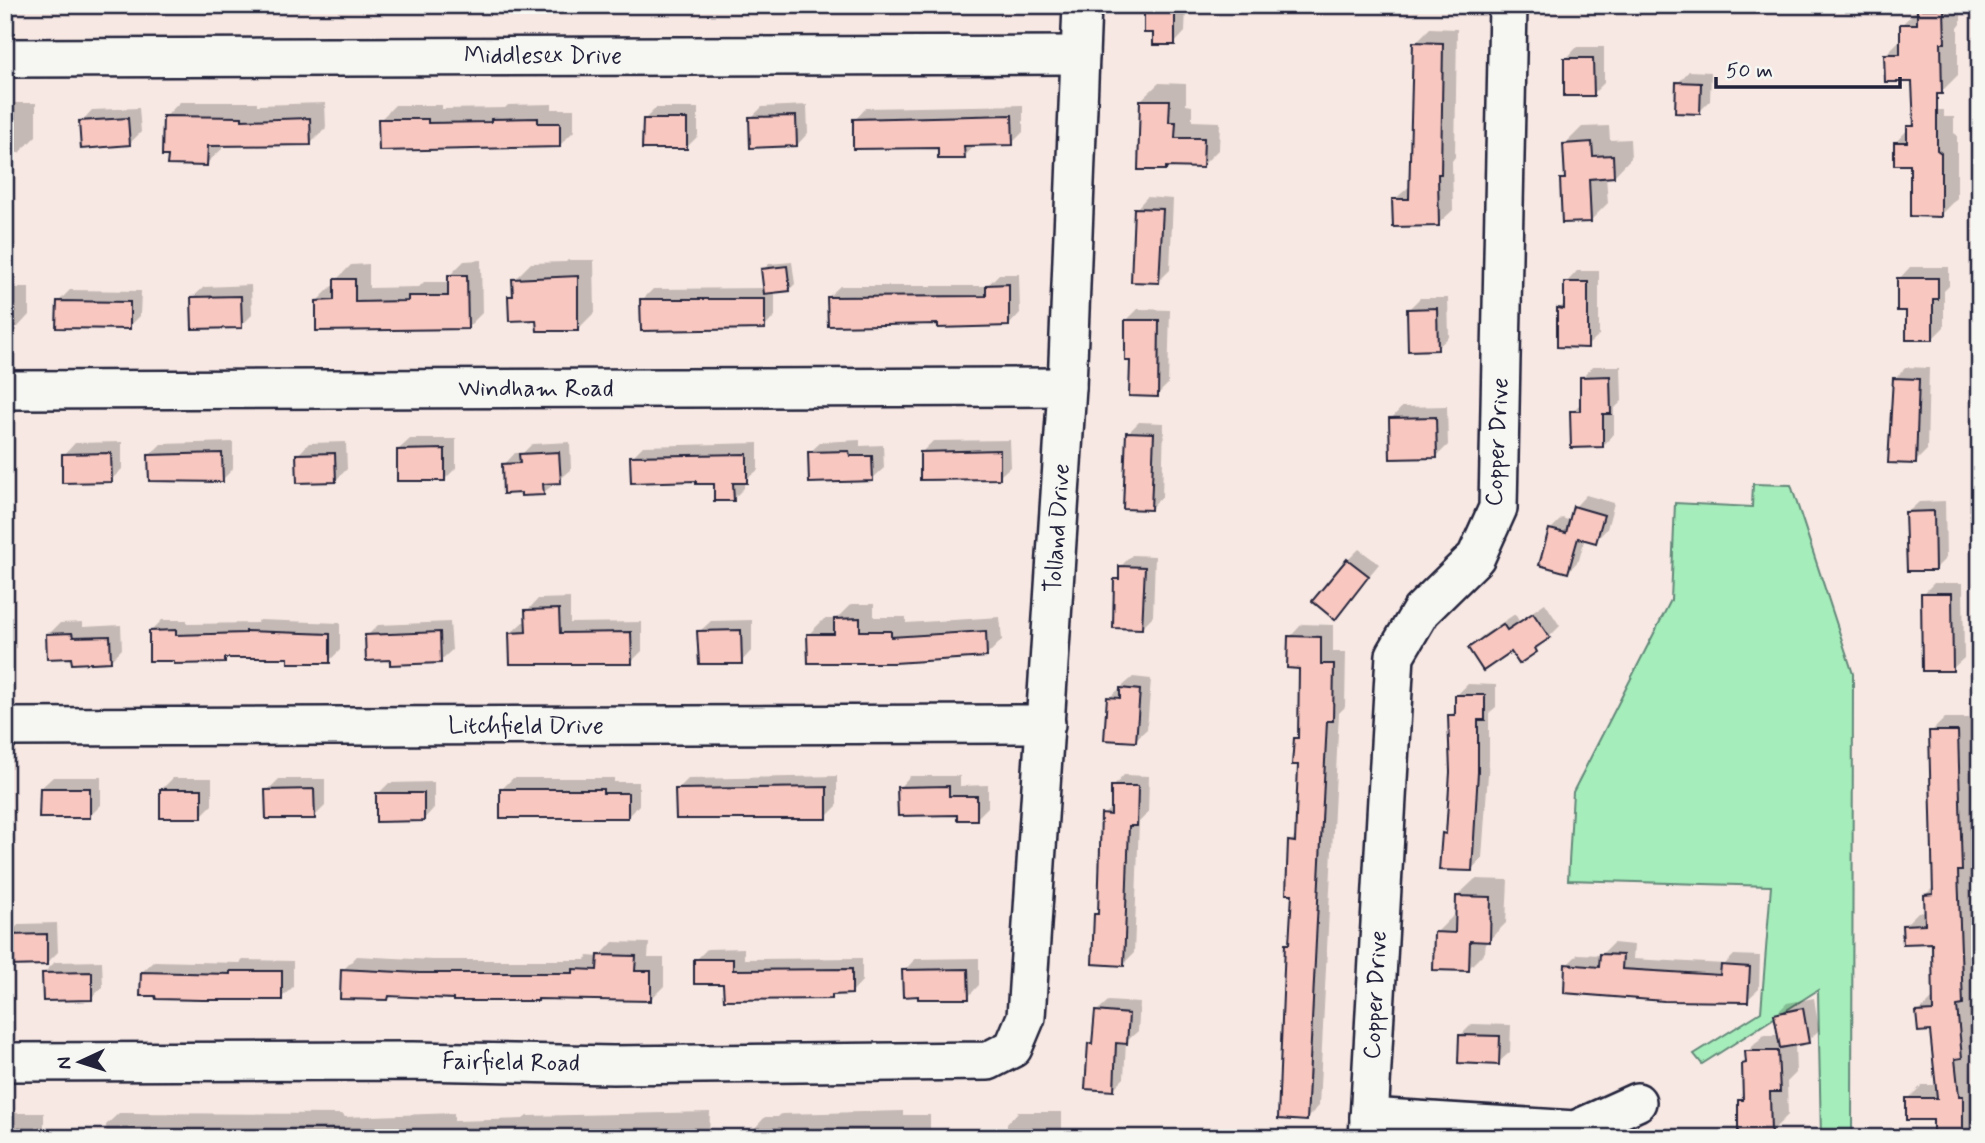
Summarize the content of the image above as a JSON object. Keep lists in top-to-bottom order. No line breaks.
{"streets":{"street":["Middlesex Drive","Windham Road","Copper Drive","Tolland Drive","Litchfield Drive","Fairfield Road"]},"crossings":[["Middlesex Drive","Tolland Drive"],["Windham Road","Tolland Drive"],["Tolland Drive","Litchfield Drive"],["Tolland Drive","Fairfield Road"]],"scale_bar":"50 m","north":"left"}
